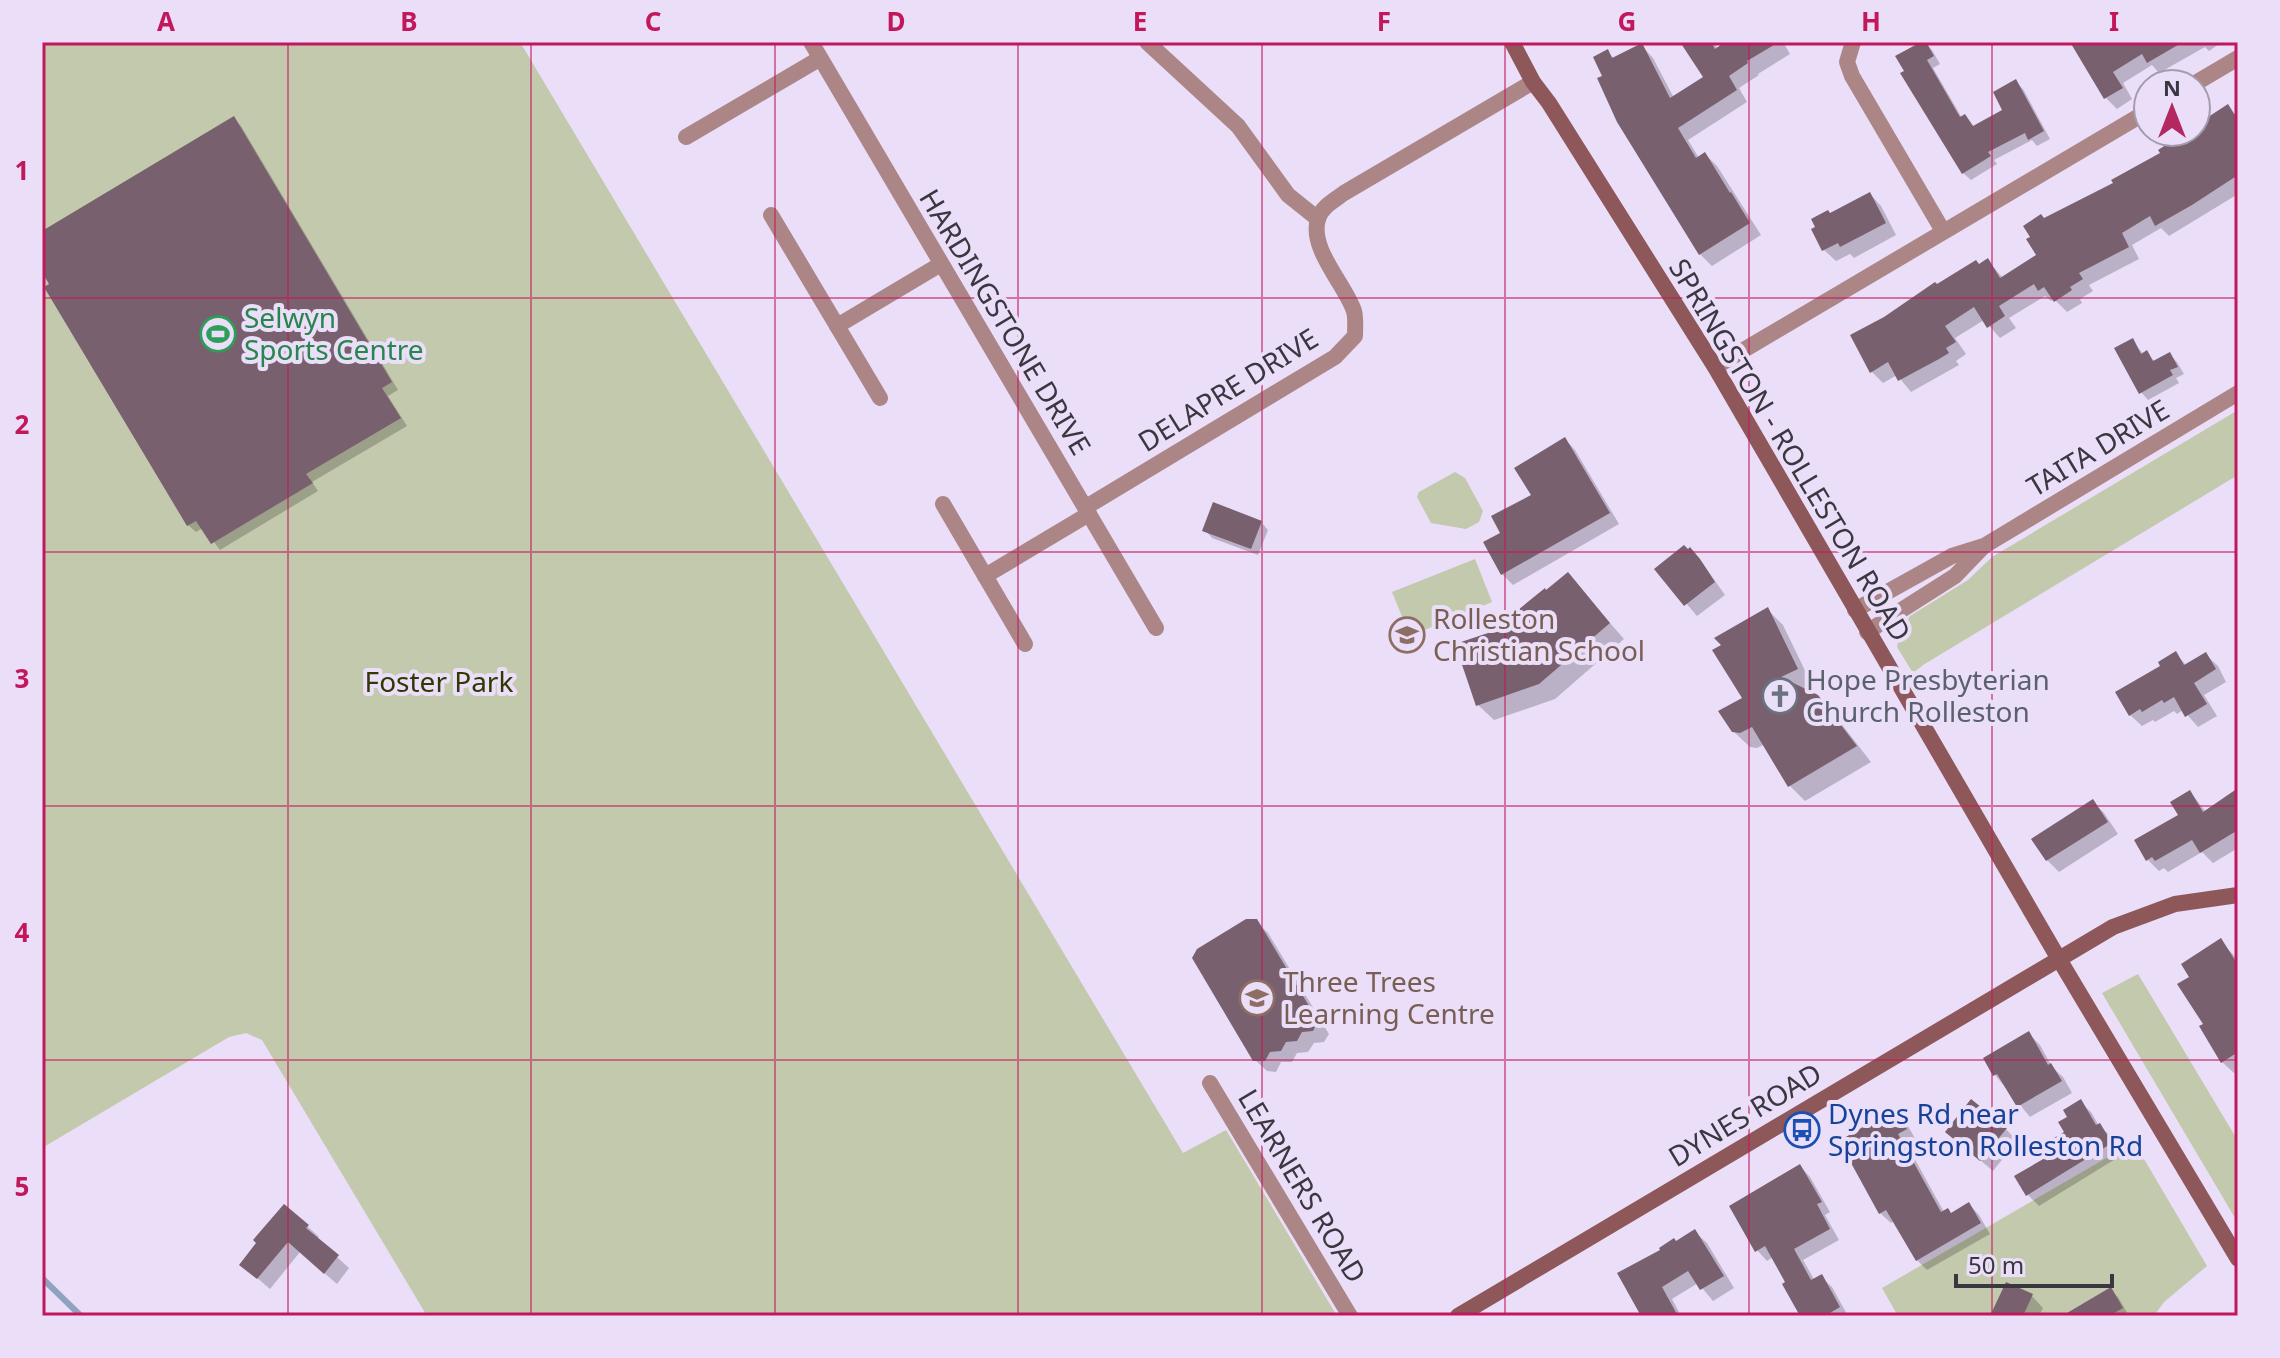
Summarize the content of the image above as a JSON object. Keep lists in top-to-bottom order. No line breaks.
{"streets":{"main road":["SPRINGSTON - ROLLESTON ROAD","DYNES ROAD"],"street":["HARDINGSTONE DRIVE","DELAPRE DRIVE","TAITA DRIVE","LEARNERS ROAD"]},"crossings":[["HARDINGSTONE DRIVE","DELAPRE DRIVE"],["TAITA DRIVE","SPRINGSTON - ROLLESTON ROAD"],["SPRINGSTON - ROLLESTON ROAD","DYNES ROAD"]],"parks":["Foster Park"],"places":{"sports":["Selwyn Sports Centre"],"school or university":["Rolleston Christian School","Three Trees Learning Centre"],"church":["Hope Presbyterian Church Rolleston"],"bus stop":["Dynes Rd near Springston Rolleston Rd"]},"scale_bar":"50 m","north":"top","grid":{"columns":["A","B","C","D","E","F","G","H","I"],"rows":["1","2","3","4","5"]}}
